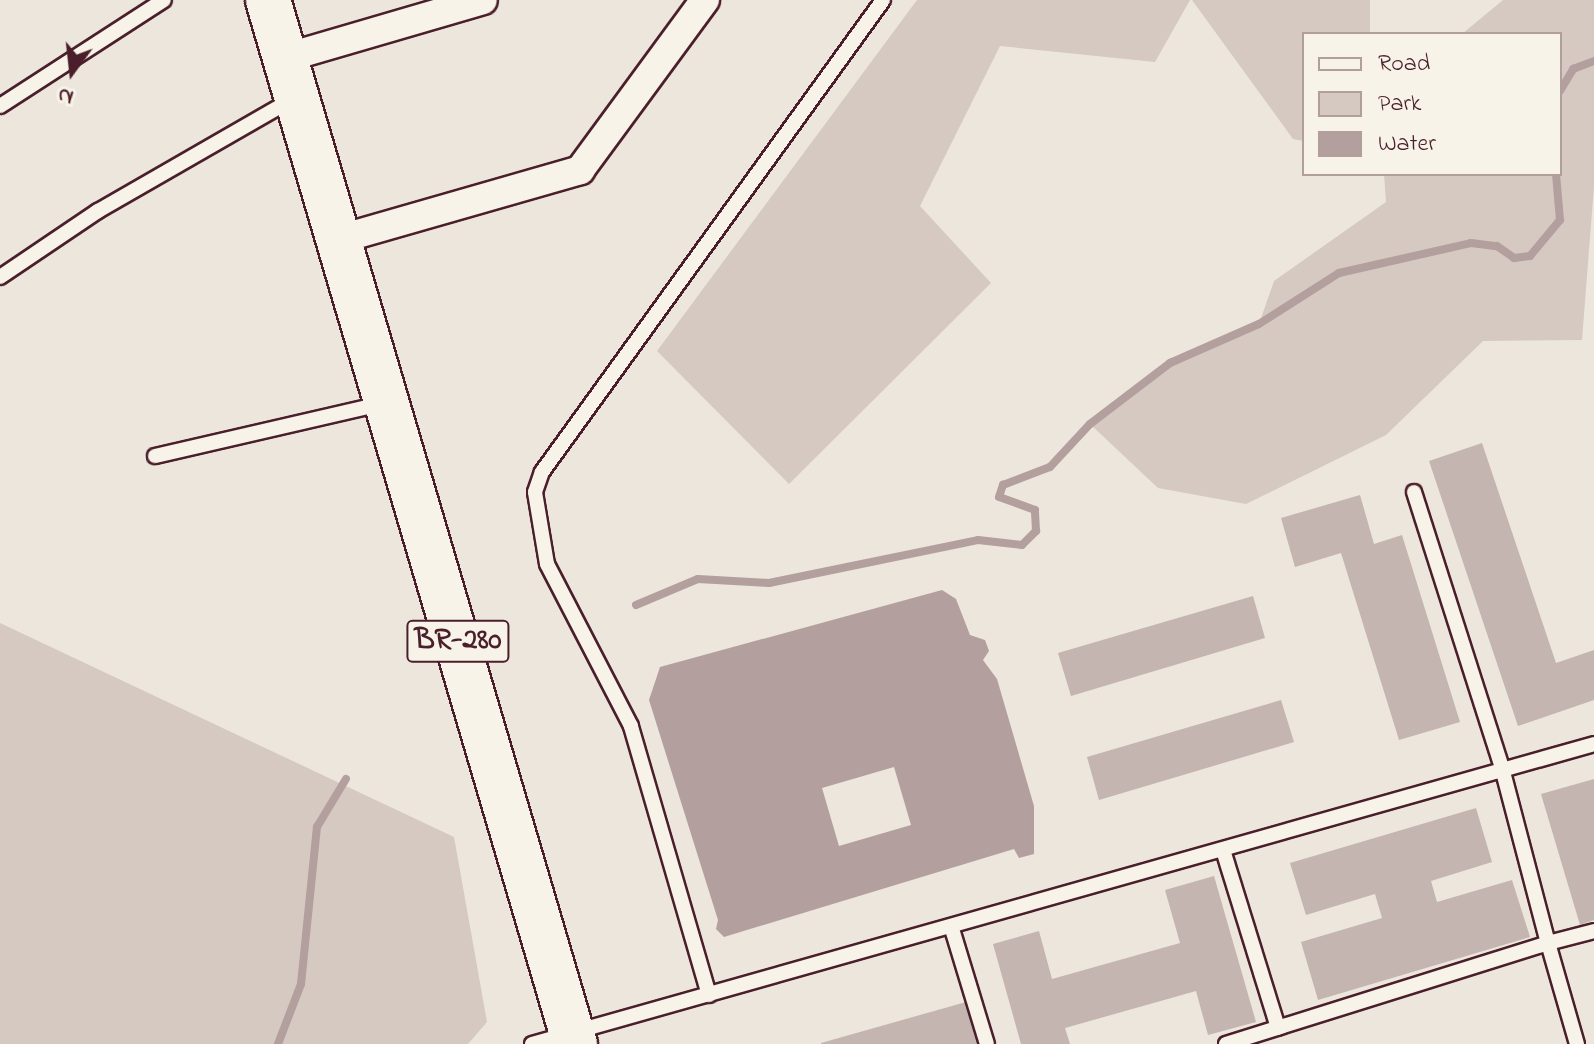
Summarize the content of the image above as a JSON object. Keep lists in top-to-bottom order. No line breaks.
{"streets":{"highway":["BR-280"]},"legend":["Road","Park","Water"],"north":"bottom"}
